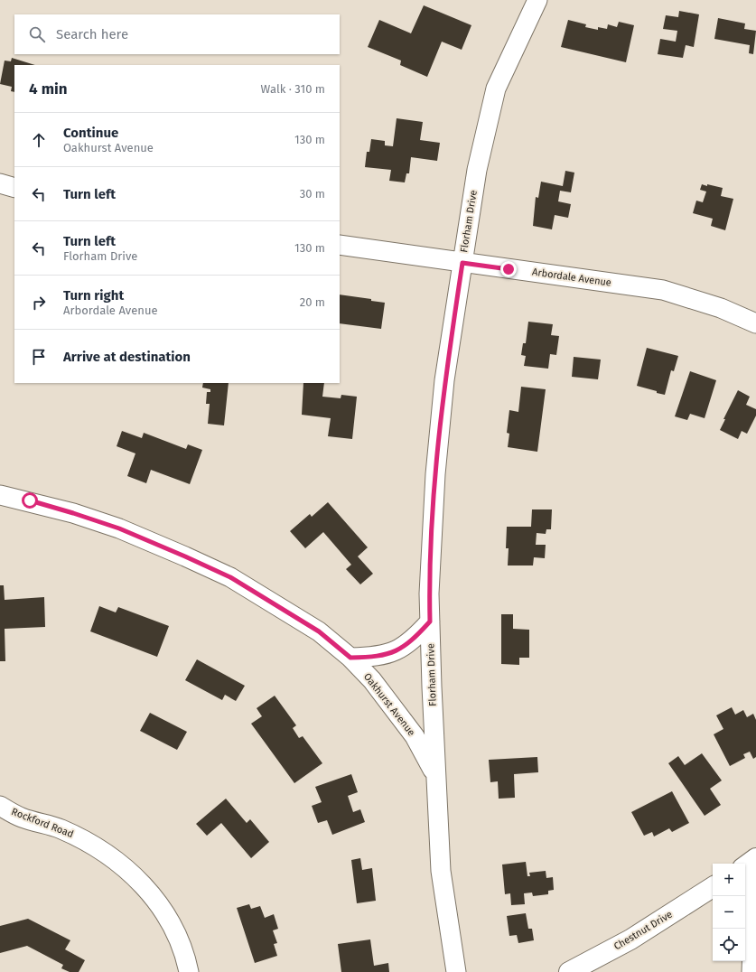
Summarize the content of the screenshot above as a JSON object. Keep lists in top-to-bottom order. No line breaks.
{"streets":{"street":["Florham Drive","Arbordale Avenue","Oakhurst Avenue","Rockford Road","Chestnut Drive"]},"crossings":[["Florham Drive","Arbordale Avenue"],["Florham Drive","Oakhurst Avenue"]],"page":{"search":"Search here","heading":["4 min","Walk · 310 m"],"list":[["Continue","Oakhurst Avenue","130 m"],["Turn left","30 m"],["Turn left","Florham Drive","130 m"],["Turn right","Arbordale Avenue","20 m"],"Arrive at destination"],"map_buttons":["+","−"]}}
